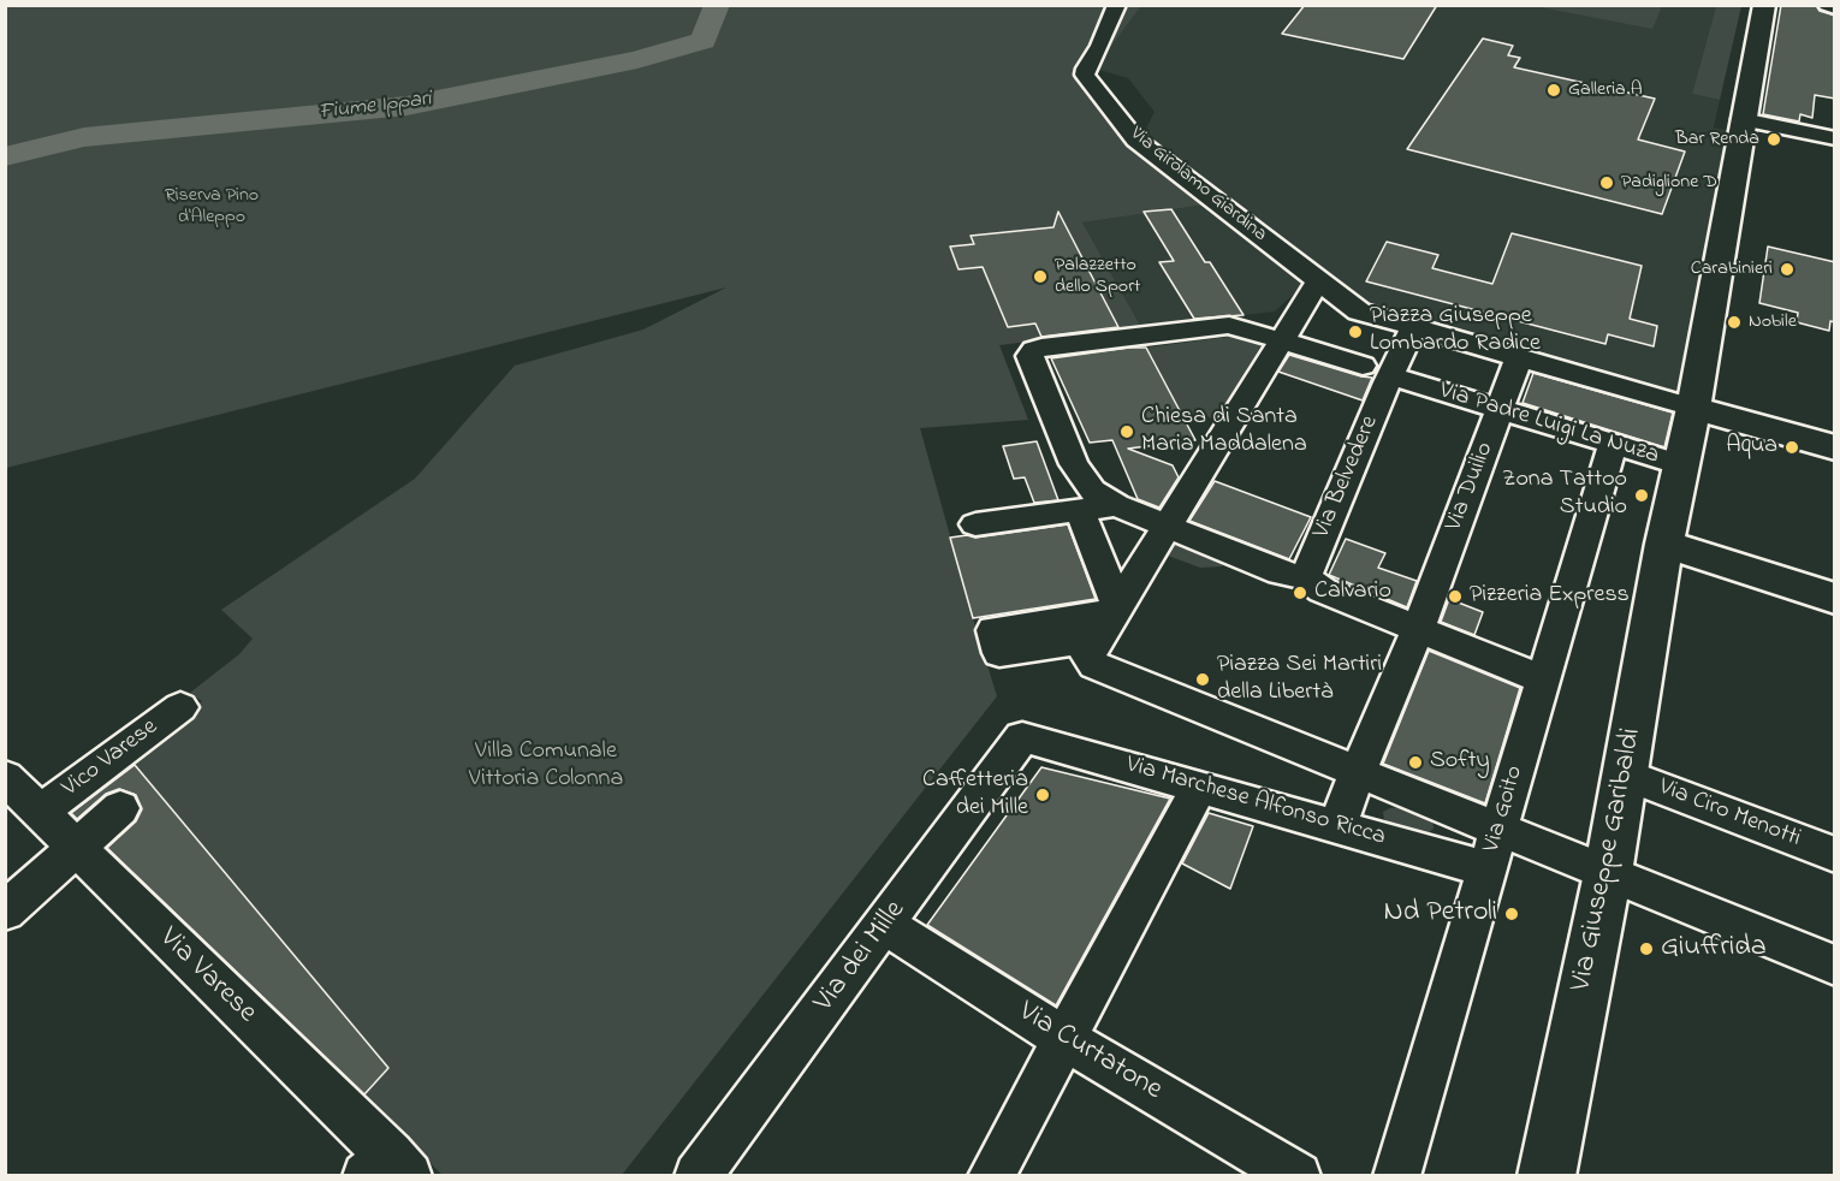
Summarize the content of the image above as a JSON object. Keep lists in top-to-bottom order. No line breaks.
{"streets":{"main road":["Via Giuseppe Garibaldi"],"street":["Via Girolamo Giardina","Via Padre Luigi La Nuza","Via Belvedere","Via Duilio","Vico Varese","Via Marchese Alfonso Ricca","Via Goito","Via Ciro Menotti","Via dei Mille","Via Varese","Via Curtatone"]},"crossings":[["Via Padre Luigi La Nuza","Via Belvedere"],["Via Padre Luigi La Nuza","Via Duilio"],["Via Padre Luigi La Nuza","Via Goito"],["Via Padre Luigi La Nuza","Via Giuseppe Garibaldi"],["Via Duilio","Via Marchese Alfonso Ricca"],["Vico Varese","Via Varese"],["Via Marchese Alfonso Ricca","Via Goito"],["Via Marchese Alfonso Ricca","Via dei Mille"],["Via Ciro Menotti","Via Giuseppe Garibaldi"],["Via dei Mille","Via Curtatone"]],"water":["Fiume Ippari"],"parks":["Riserva Pino d'Aleppo","Villa Comunale Vittoria Colonna"],"places":["Galleria A","Bar Renda","Padiglione D","Carabinieri","Palazzetto dello Sport","Nobile","Piazza Giuseppe Lombardo Radice","Chiesa di Santa Maria Maddalena","Aqua","Zona Tattoo Studio","Calvario","Pizzeria Express","Piazza Sei Martiri della Libertà","Softy","Caffetteria dei Mille","Nd Petroli","Giuffrida"]}
